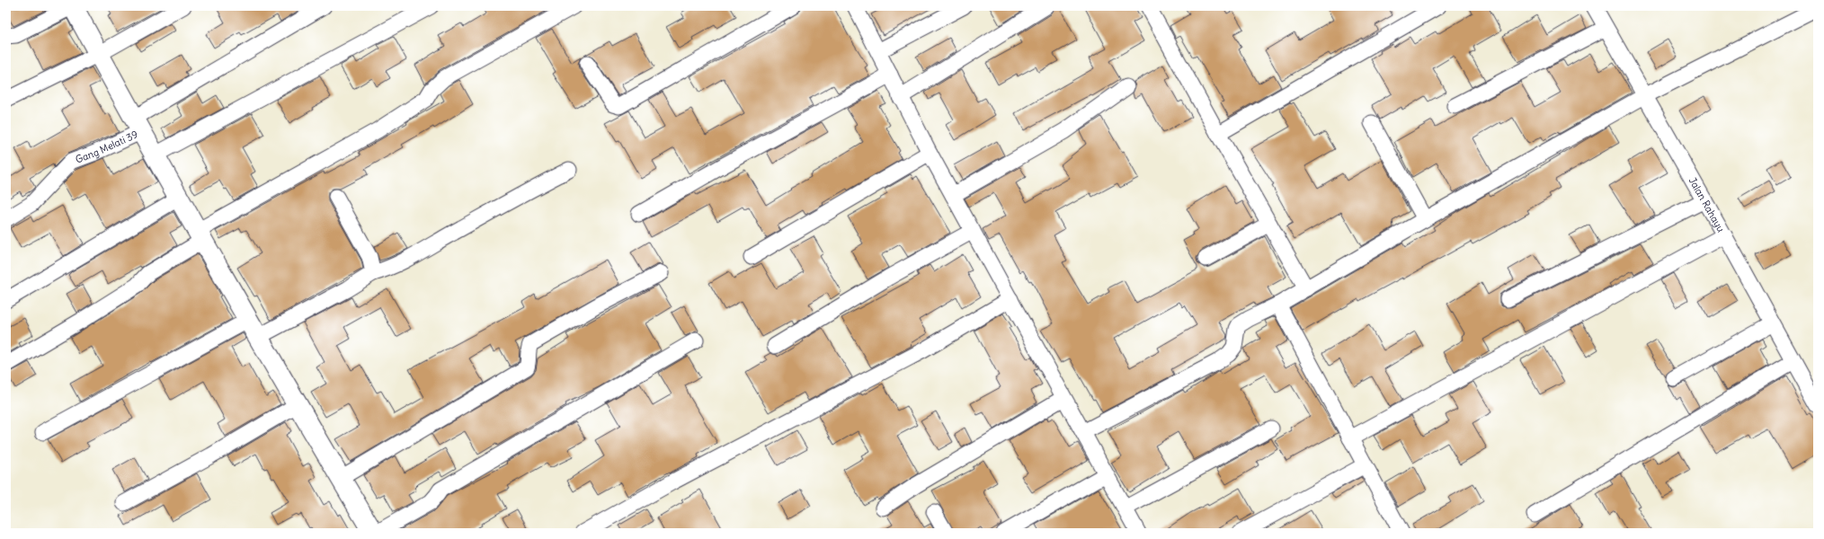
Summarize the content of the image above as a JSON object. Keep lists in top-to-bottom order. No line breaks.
{"streets":{"street":["Gang Melati 39","Jalan Rahayu"]}}
